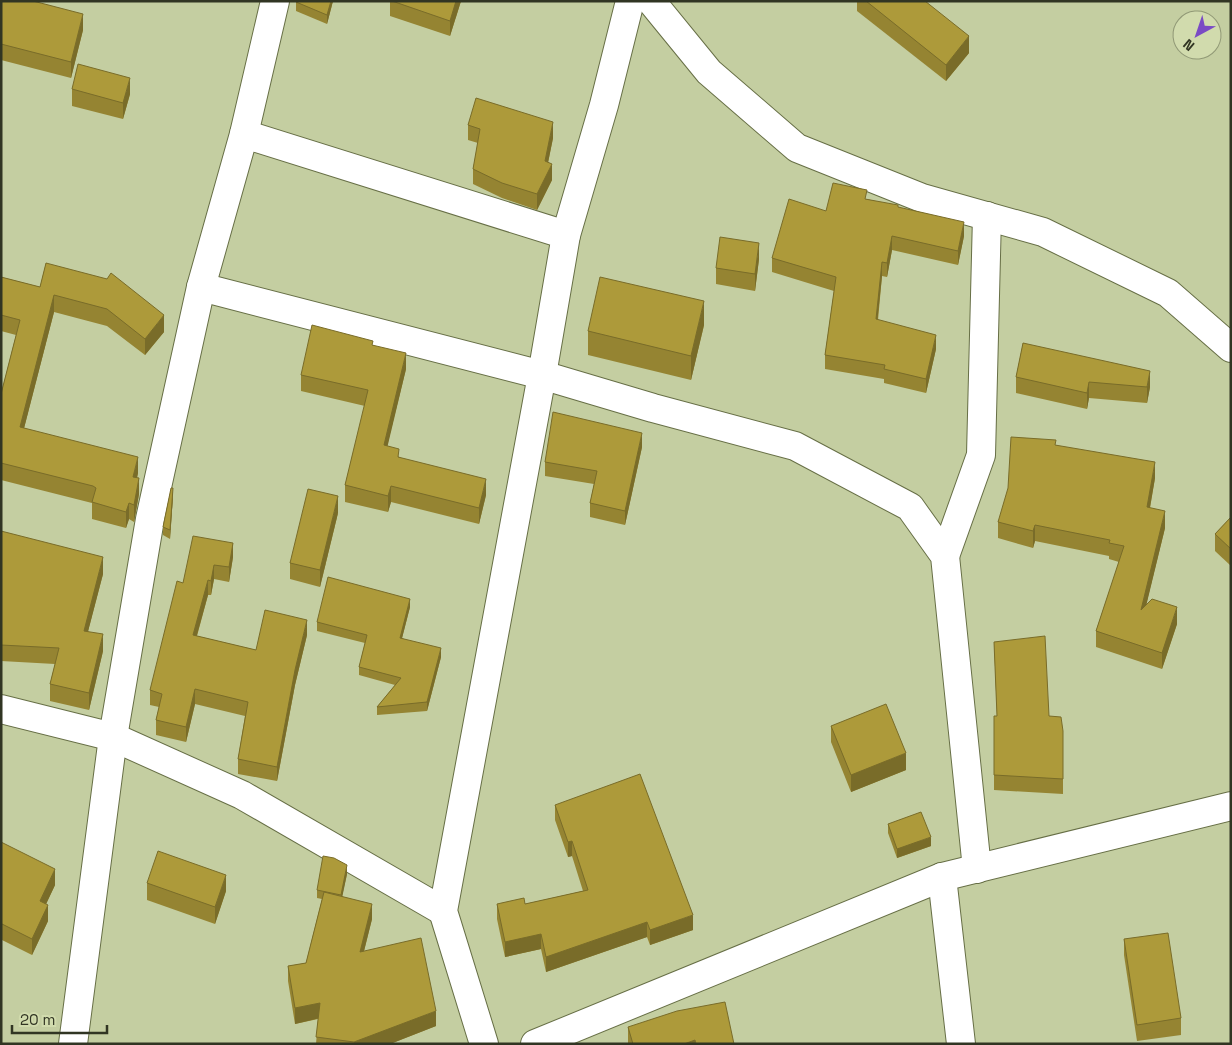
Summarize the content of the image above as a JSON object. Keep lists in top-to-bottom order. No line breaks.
{"scale_bar":"20 m","north":"bottom left"}
